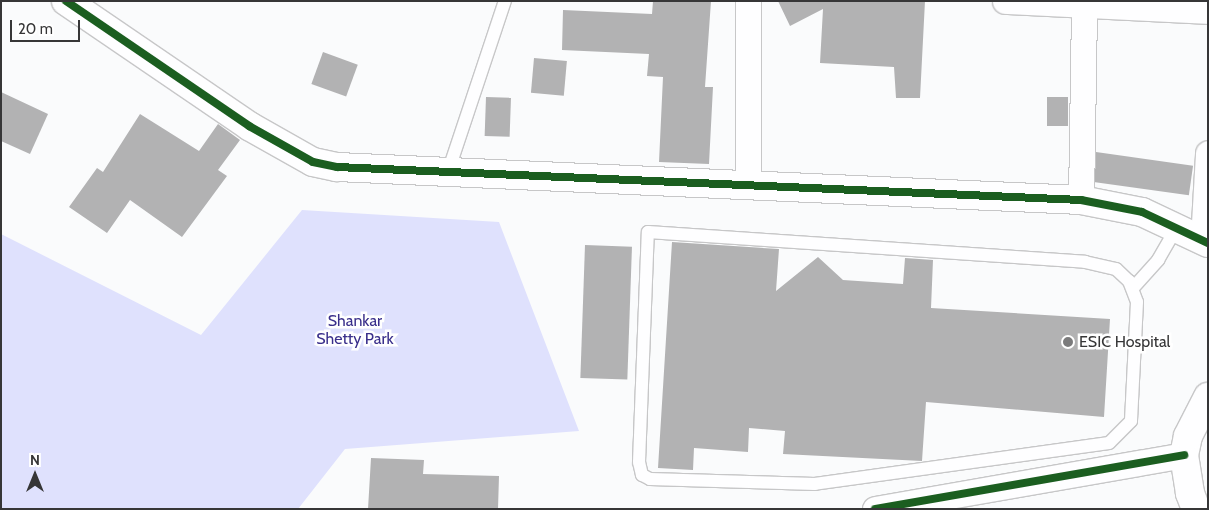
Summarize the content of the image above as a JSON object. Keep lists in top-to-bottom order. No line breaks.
{"parks":["Shankar Shetty Park"],"places":["ESIC Hospital"],"scale_bar":"20 m","north":"top"}
